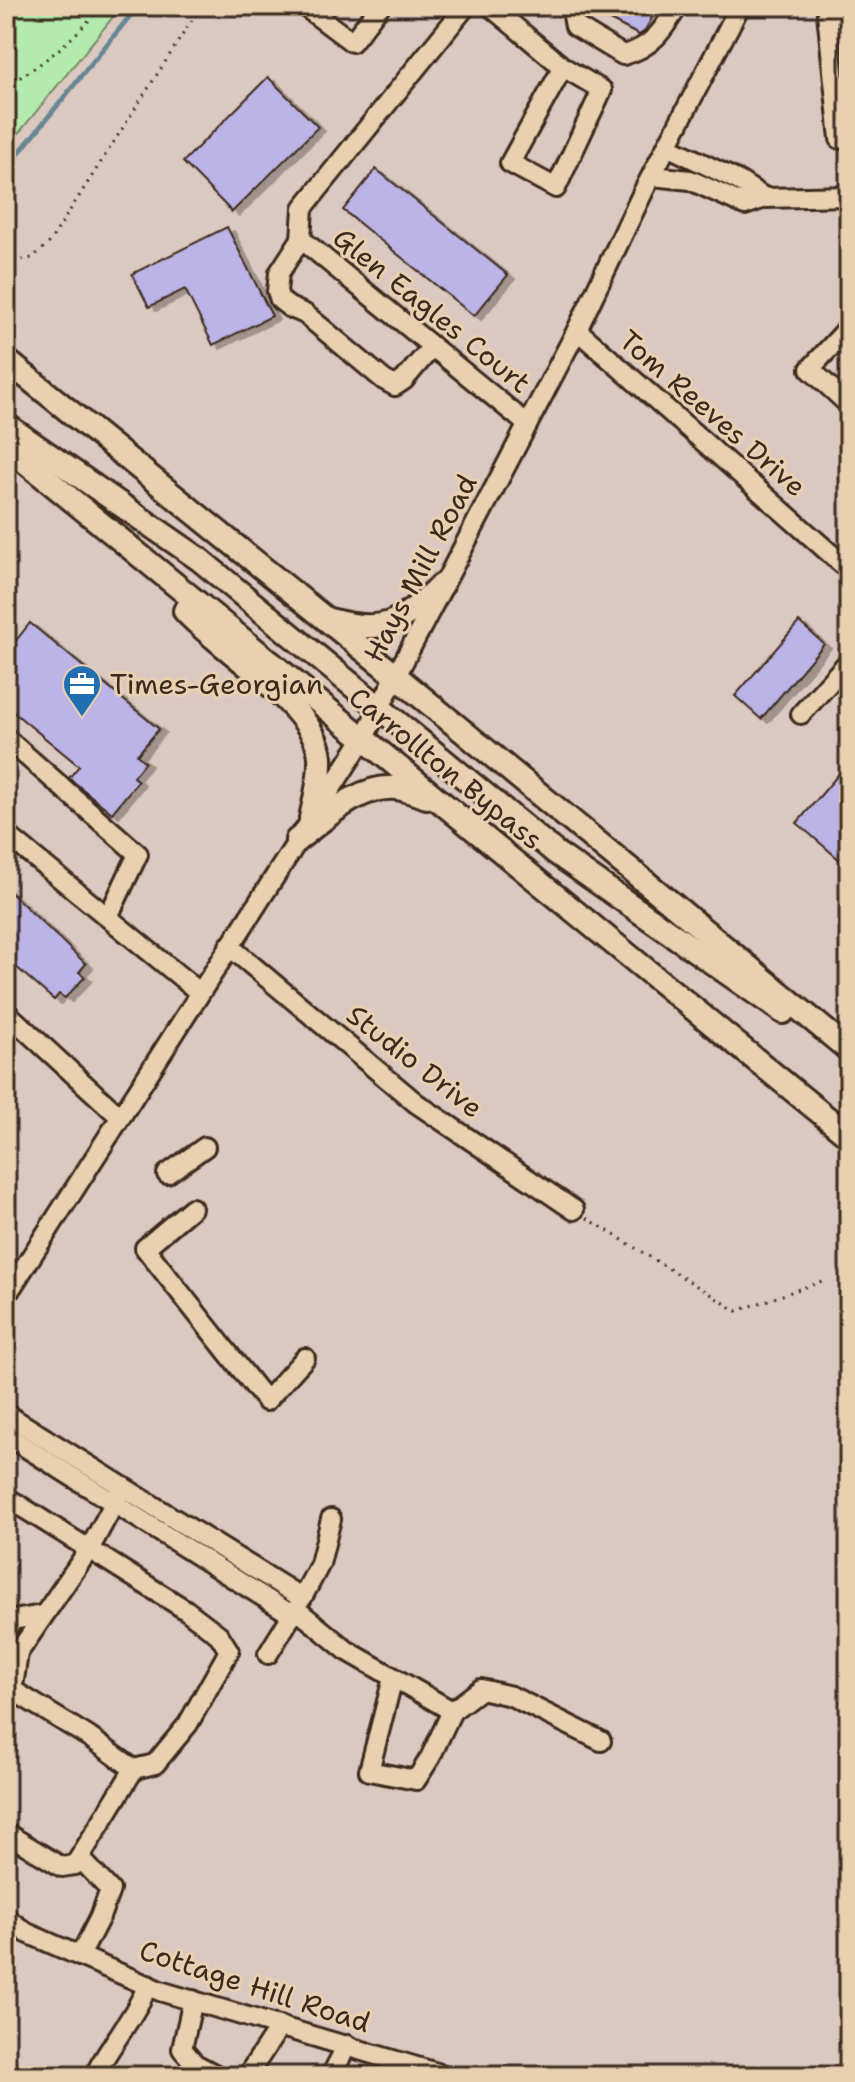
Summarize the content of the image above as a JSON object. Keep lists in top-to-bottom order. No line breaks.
{"streets":{"main road":["Carrollton Bypass"],"street":["Glen Eagles Court","Tom Reeves Drive","Hays Mill Road","Studio Drive","Cottage Hill Road"]},"crossings":[["Glen Eagles Court","Hays Mill Road"],["Tom Reeves Drive","Hays Mill Road"],["Hays Mill Road","Carrollton Bypass"],["Hays Mill Road","Studio Drive"]],"places":{"office":["Times-Georgian"]}}
